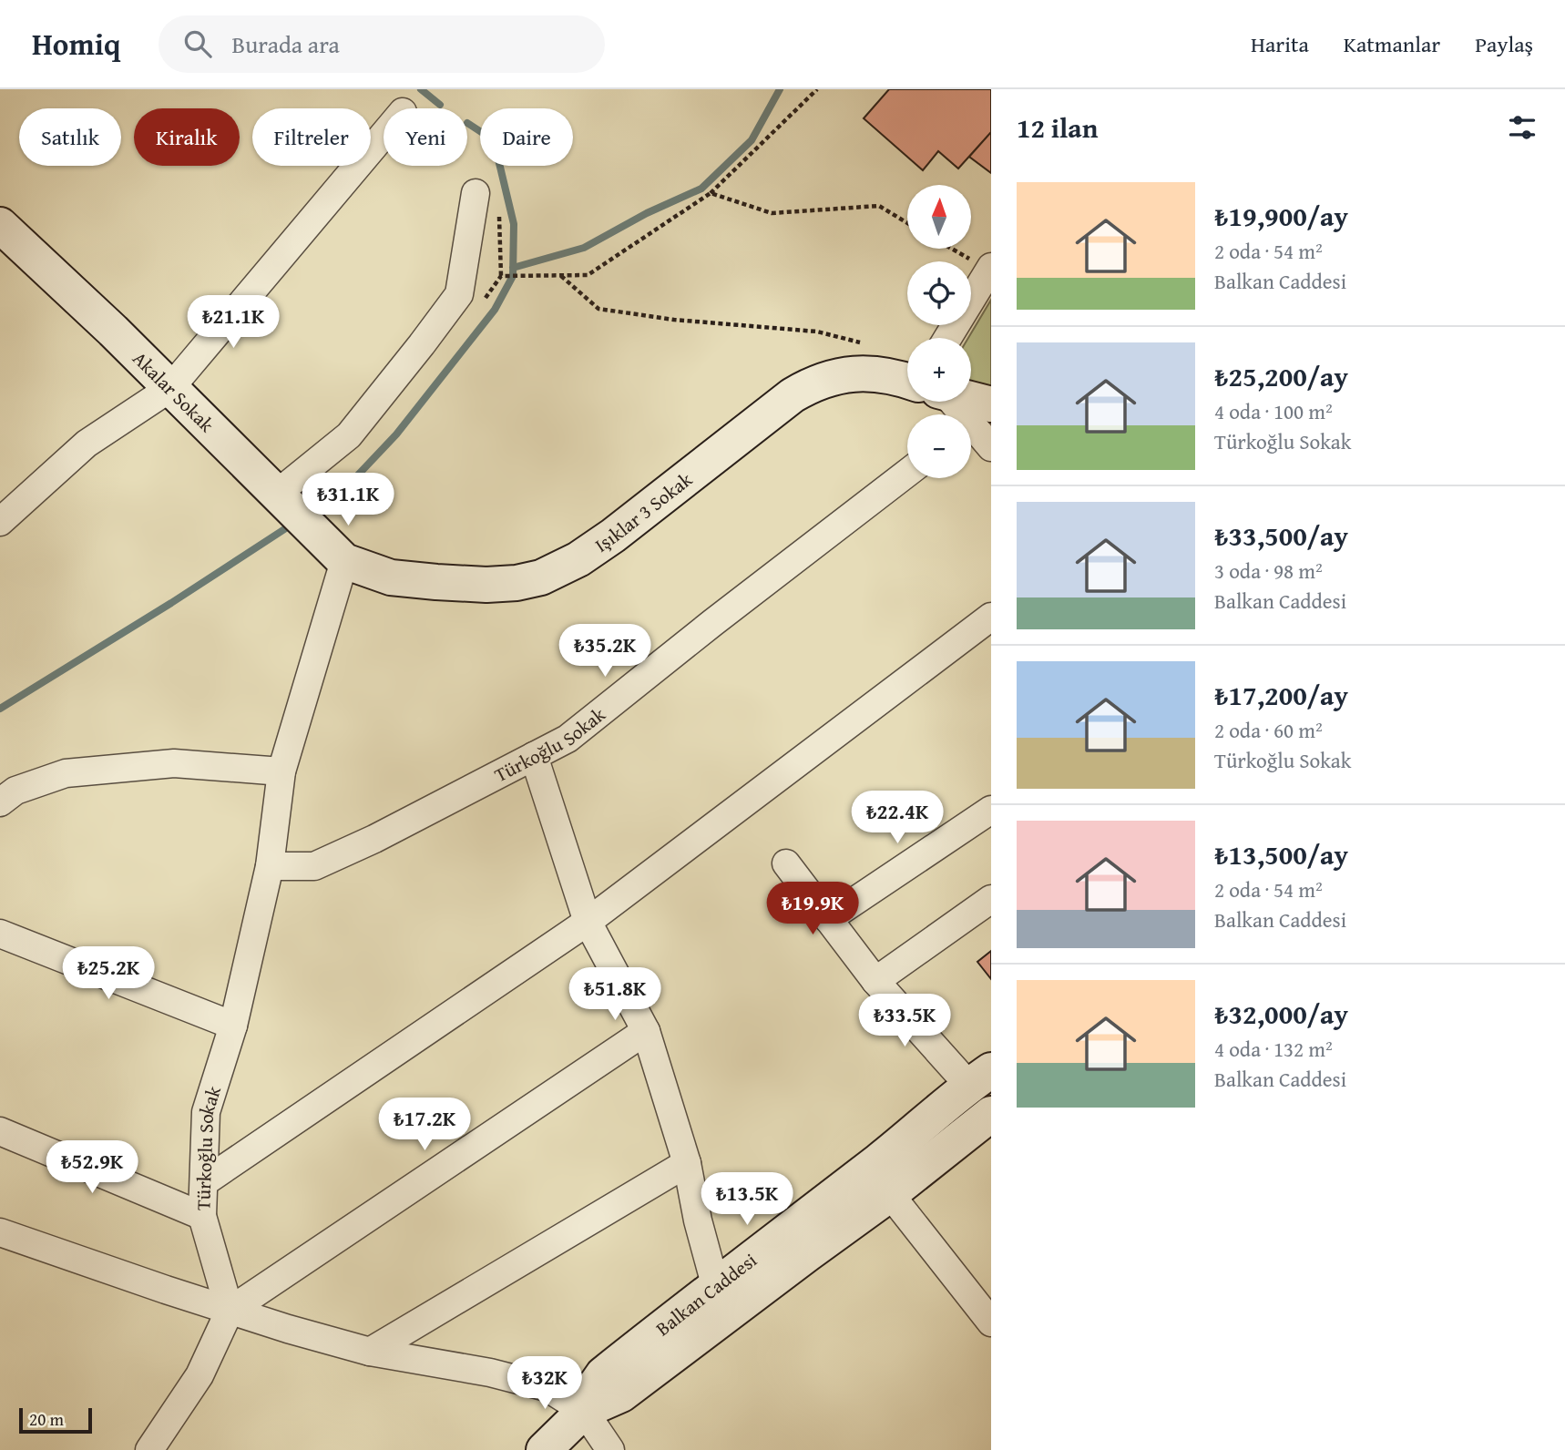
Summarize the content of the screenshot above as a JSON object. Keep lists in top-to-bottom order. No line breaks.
{"streets":{"street":["Akalar Sokak","Işıklar 3 Sokak","Türkoğlu Sokak","Balkan Caddesi"]},"crossings":[["Akalar Sokak","Işıklar 3 Sokak"],["Akalar Sokak","Türkoğlu Sokak"],["Işıklar 3 Sokak","Türkoğlu Sokak"]],"scale_bar":"20 m","north":"top","page":{"header":"Homiq","search":"Burada ara","nav":["Harita","Katmanlar","Paylaş"],"heading":"12 ilan","chip":["Satılık","Kiralık","Filtreler","Yeni","Daire"],"list":[{"name":"₺19,900/ay","note":"2 oda · 54 m² · Balkan Caddesi"},{"name":"₺25,200/ay","note":"4 oda · 100 m² · Türkoğlu Sokak"},{"name":"₺33,500/ay","note":"3 oda · 98 m² · Balkan Caddesi"},{"name":"₺17,200/ay","note":"2 oda · 60 m² · Türkoğlu Sokak"},{"name":"₺13,500/ay","note":"2 oda · 54 m² · Balkan Caddesi"},{"name":"₺32,000/ay","note":"4 oda · 132 m² · Balkan Caddesi"}],"map_buttons":["+","−"],"price":["₺21.1K","₺31.1K","₺35.2K","₺22.4K","₺19.9K","₺25.2K","₺51.8K","₺33.5K","₺17.2K","₺52.9K","₺13.5K","₺32K"],"scale":"20 m"}}
